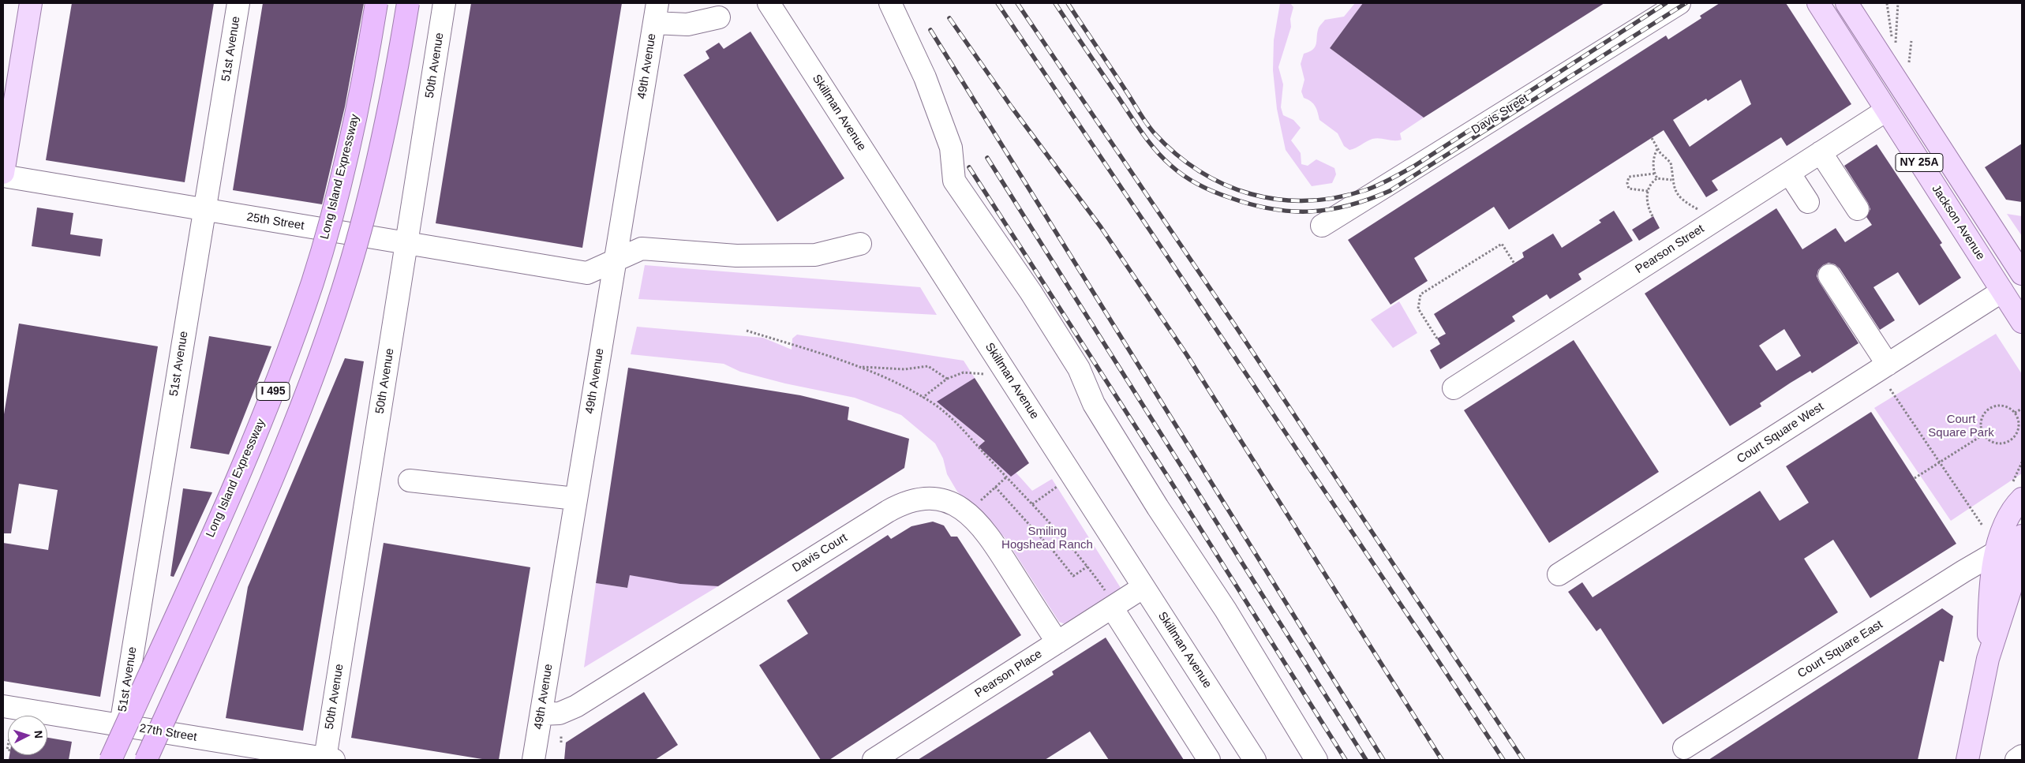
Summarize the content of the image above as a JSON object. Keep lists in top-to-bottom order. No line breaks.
{"streets":{"highway":["Long Island Expressway","I 495"],"main road":["NY 25A","Jackson Avenue"],"street":["51st Avenue","50th Avenue","49th Avenue","Skillman Avenue","Davis Street","25th Street","Pearson Street","Court Square West","Davis Court","Court Square East","Pearson Place","27th Street"]},"crossings":[["51st Avenue","25th Street"],["51st Avenue","27th Street"],["50th Avenue","25th Street"],["50th Avenue","27th Street"],["49th Avenue","25th Street"],["49th Avenue","Davis Court"],["Skillman Avenue","Pearson Place"],["Jackson Avenue","Pearson Street"],["Jackson Avenue","Court Square West"],["Davis Court","Pearson Place"]],"parks":["Court Square Park","Smiling Hogshead Ranch"],"north":"right"}
